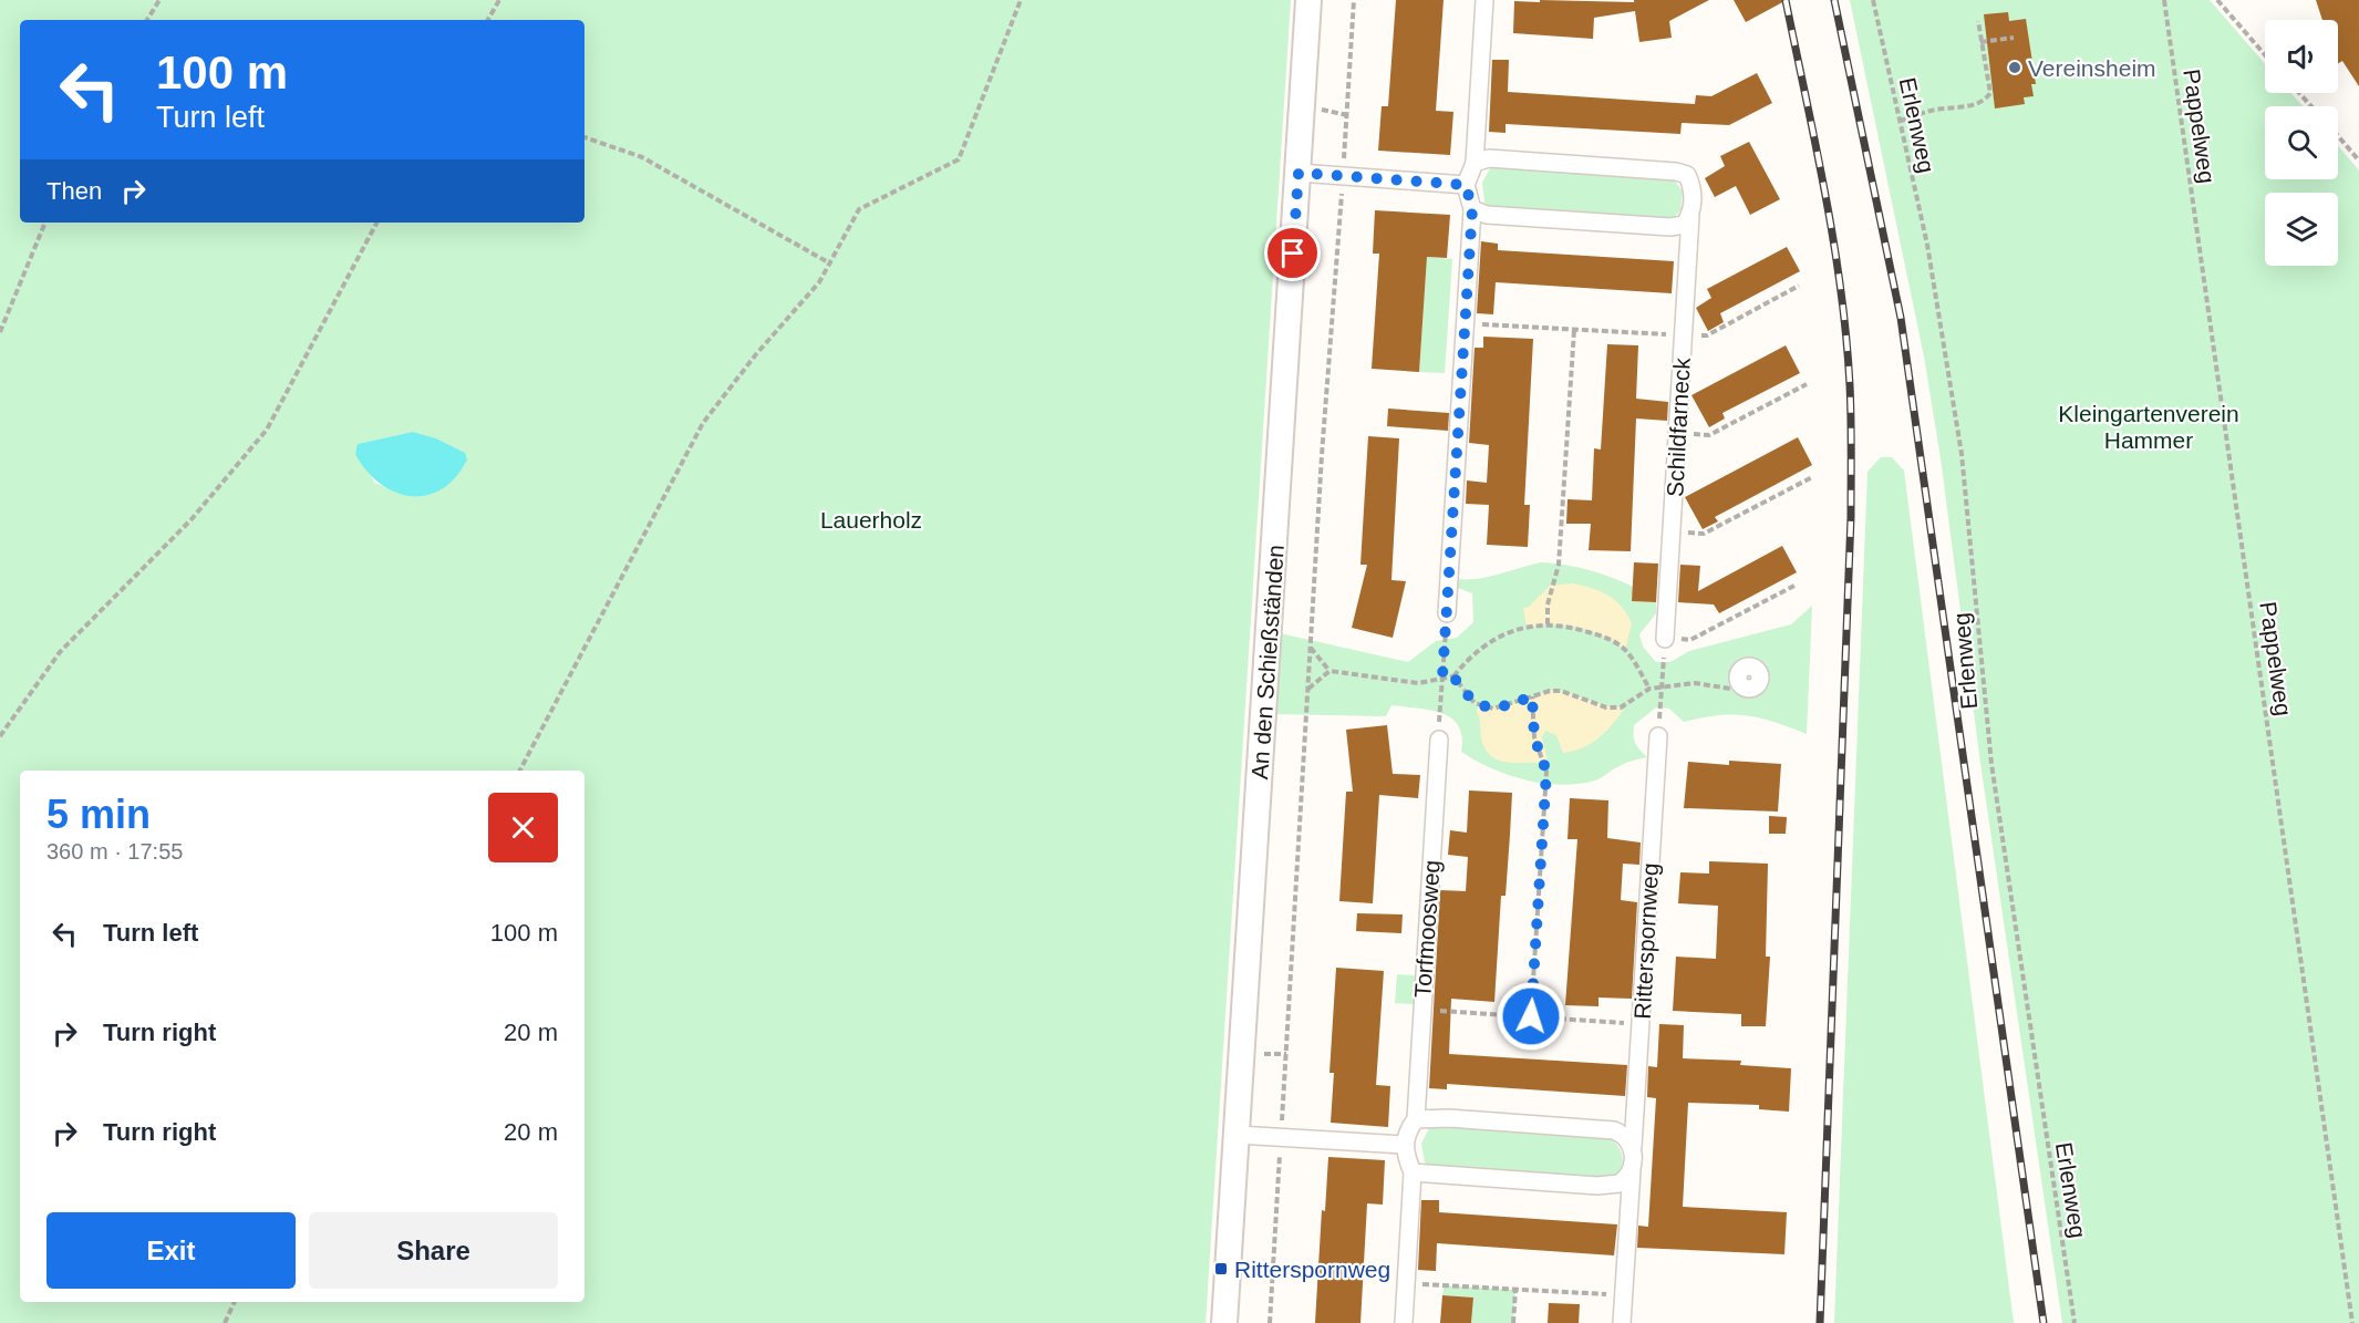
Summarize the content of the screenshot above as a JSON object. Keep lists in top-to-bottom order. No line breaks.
{"streets":{"street":["Schildfarneck","An den Schießständen","Torfmoosweg","Ritterspornweg"],"path":["Erlenweg","Pappelweg"]},"parks":["Kleingartenverein Hammer","Lauerholz"],"places":{"other":["Vereinsheim"],"transit":["Ritterspornweg"]},"page":{"turn":["100 m","Turn left"],"then":"Then","heading":["5 min","360 m · 17:55"],"list":[{"name":"Turn left","value":"100 m"},{"name":"Turn right","value":"20 m"},{"name":"Turn right","value":"20 m"}],"buttons":["Exit","Share"]}}
